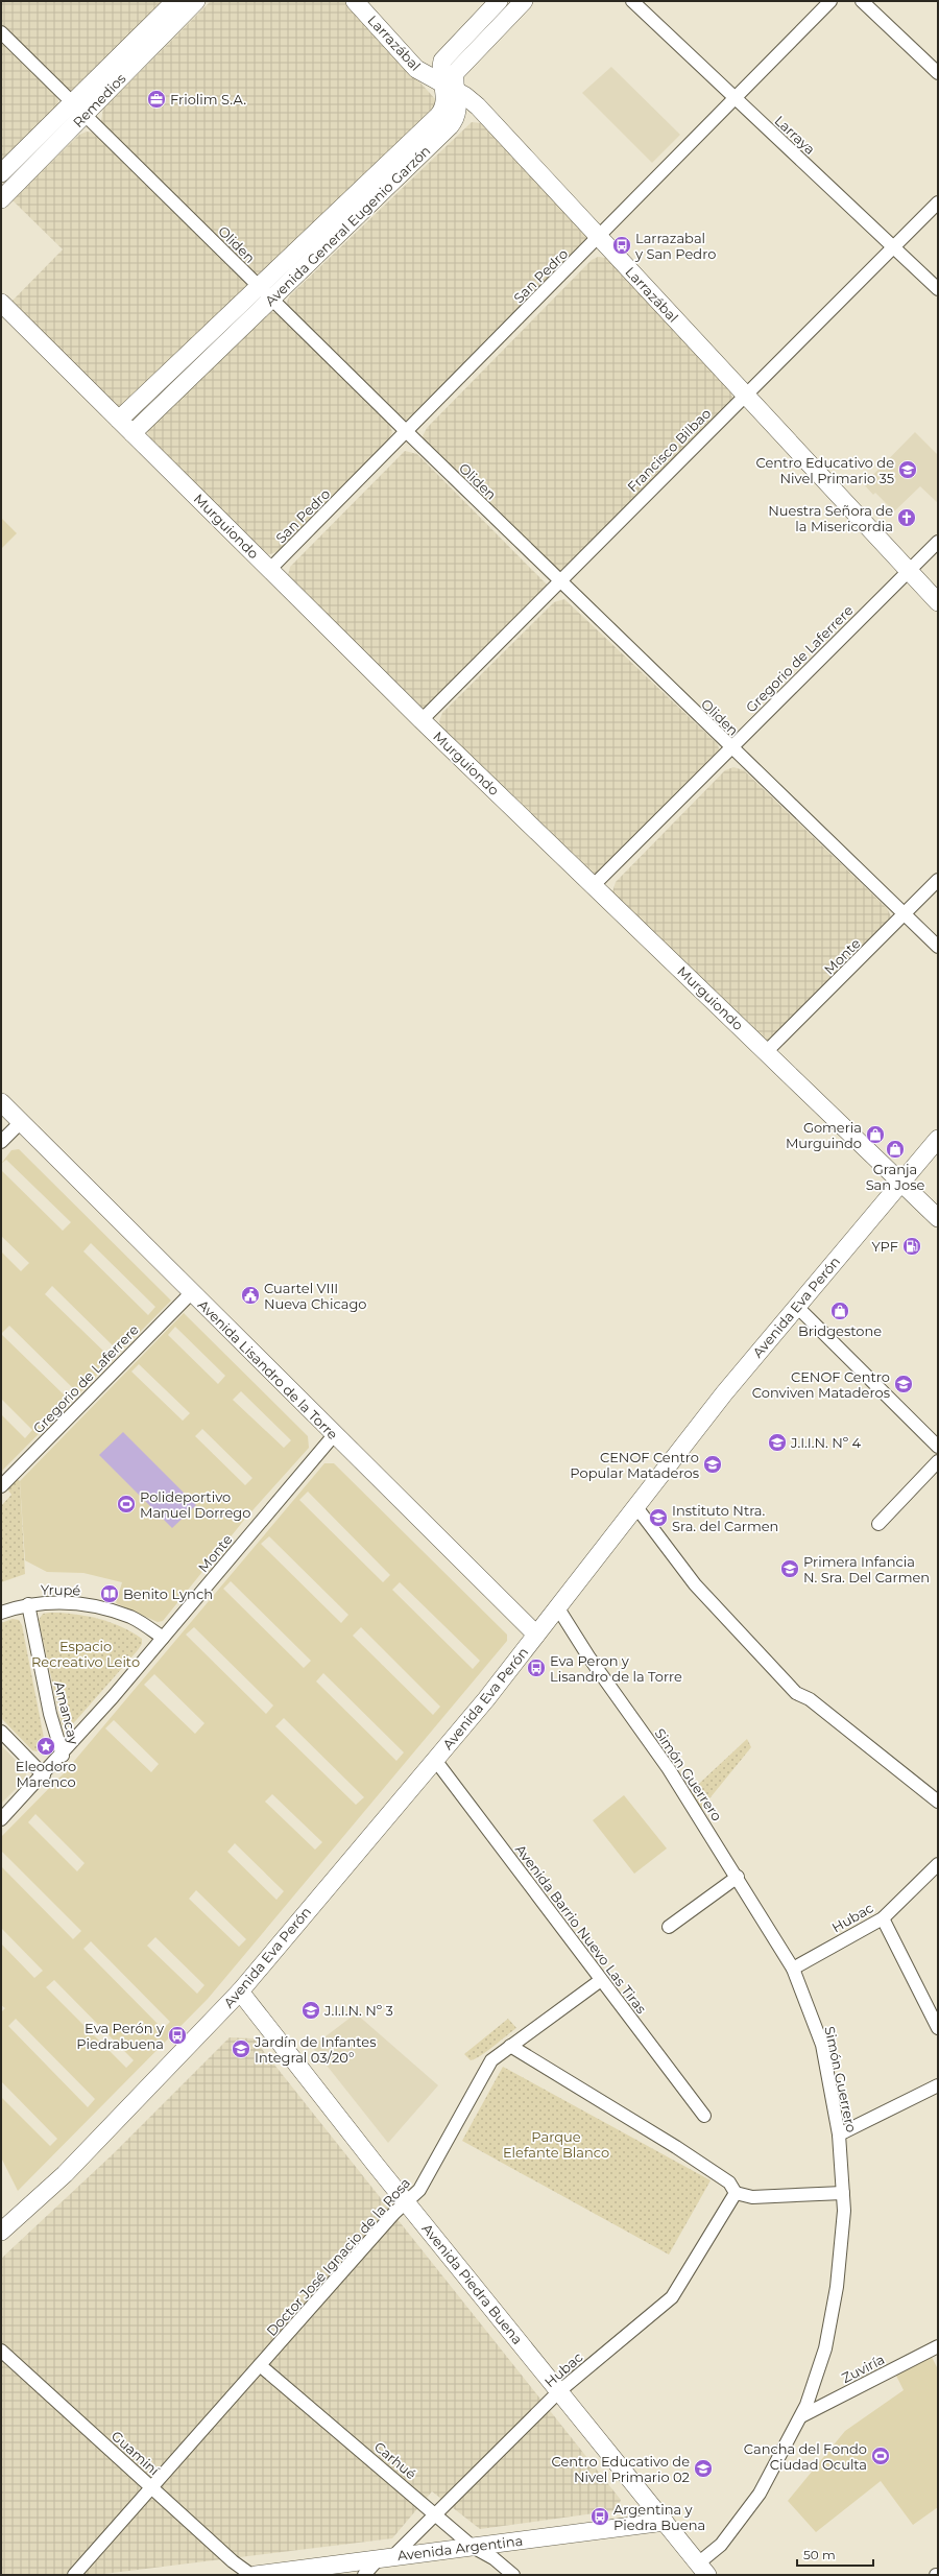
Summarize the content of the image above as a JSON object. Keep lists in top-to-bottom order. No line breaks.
{"streets":{"street":["Larrazábal","Remedios","Larraya","Avenida General Eugenio Garzón","Oliden","San Pedro","Francisco Bilbao","Murguiondo","Gregorio de Laferrere","Monte","Avenida Eva Perón","Avenida Lisandro de la Torre","Yrupé","Amancay","Simón Guerrero","Hubac","Avenida Barrio Nuevo Las Tiras","Doctor José Ignacio de la Rosa","Avenida Piedra Buena","Zuviría","Guaminí","Carhué","Avenida Argentina"]},"crossings":[["Larrazábal","Avenida General Eugenio Garzón"],["Larrazábal","San Pedro"],["Larrazábal","Francisco Bilbao"],["Larrazábal","Gregorio de Laferrere"],["Remedios","Oliden"],["Larraya","San Pedro"],["Larraya","Francisco Bilbao"],["Avenida General Eugenio Garzón","Oliden"],["Avenida General Eugenio Garzón","Murguiondo"],["Oliden","San Pedro"],["Oliden","Francisco Bilbao"],["Oliden","Gregorio de Laferrere"],["Oliden","Monte"],["San Pedro","Murguiondo"],["Francisco Bilbao","Murguiondo"],["Murguiondo","Gregorio de Laferrere"],["Murguiondo","Monte"],["Murguiondo","Avenida Eva Perón"],["Gregorio de Laferrere","Avenida Lisandro de la Torre"],["Monte","Avenida Lisandro de la Torre"],["Monte","Yrupé"],["Monte","Amancay"],["Avenida Eva Perón","Avenida Lisandro de la Torre"],["Avenida Eva Perón","Simón Guerrero"],["Avenida Eva Perón","Avenida Barrio Nuevo Las Tiras"],["Avenida Eva Perón","Avenida Piedra Buena"],["Yrupé","Amancay"],["Simón Guerrero","Hubac"],["Simón Guerrero","Avenida Piedra Buena"],["Simón Guerrero","Zuviría"],["Hubac","Avenida Piedra Buena"],["Hubac","Carhué"],["Hubac","Avenida Argentina"],["Avenida Barrio Nuevo Las Tiras","Doctor José Ignacio de la Rosa"],["Doctor José Ignacio de la Rosa","Avenida Piedra Buena"],["Doctor José Ignacio de la Rosa","Guaminí"],["Doctor José Ignacio de la Rosa","Carhué"],["Avenida Piedra Buena","Avenida Argentina"],["Carhué","Avenida Argentina"]],"parks":["Espacio Recreativo Leito","Parque Elefante Blanco"],"places":{"office":["Friolim S.A."],"bus stop":["Larrazabal y San Pedro","Eva Peron y Lisandro de la Torre","Eva Perón y Piedrabuena","Argentina y Piedra Buena"],"school or university":["Centro Educativo de Nivel Primario 35","CENOF Centro Conviven Mataderos","J.I.I.N. Nº 4","CENOF Centro Popular Mataderos","Instituto Ntra. Sra. del Carmen","Primera Infancia N. Sra. Del Carmen","J.I.I.N. Nº 3","Jardín de Infantes Integral 03/20°","Centro Educativo de Nivel Primario 02"],"church":["Nuestra Señora de la Misericordia"],"shop":["Gomeria Murguindo","Granja San Jose","Bridgestone"],"fuel station":["YPF"],"public building":["Cuartel VIII Nueva Chicago"],"sports":["Polideportivo Manuel Dorrego","Cancha del Fondo Ciudad Oculta"],"library":["Benito Lynch"],"place":["Eleodoro Marenco"]},"scale_bar":"50 m"}
